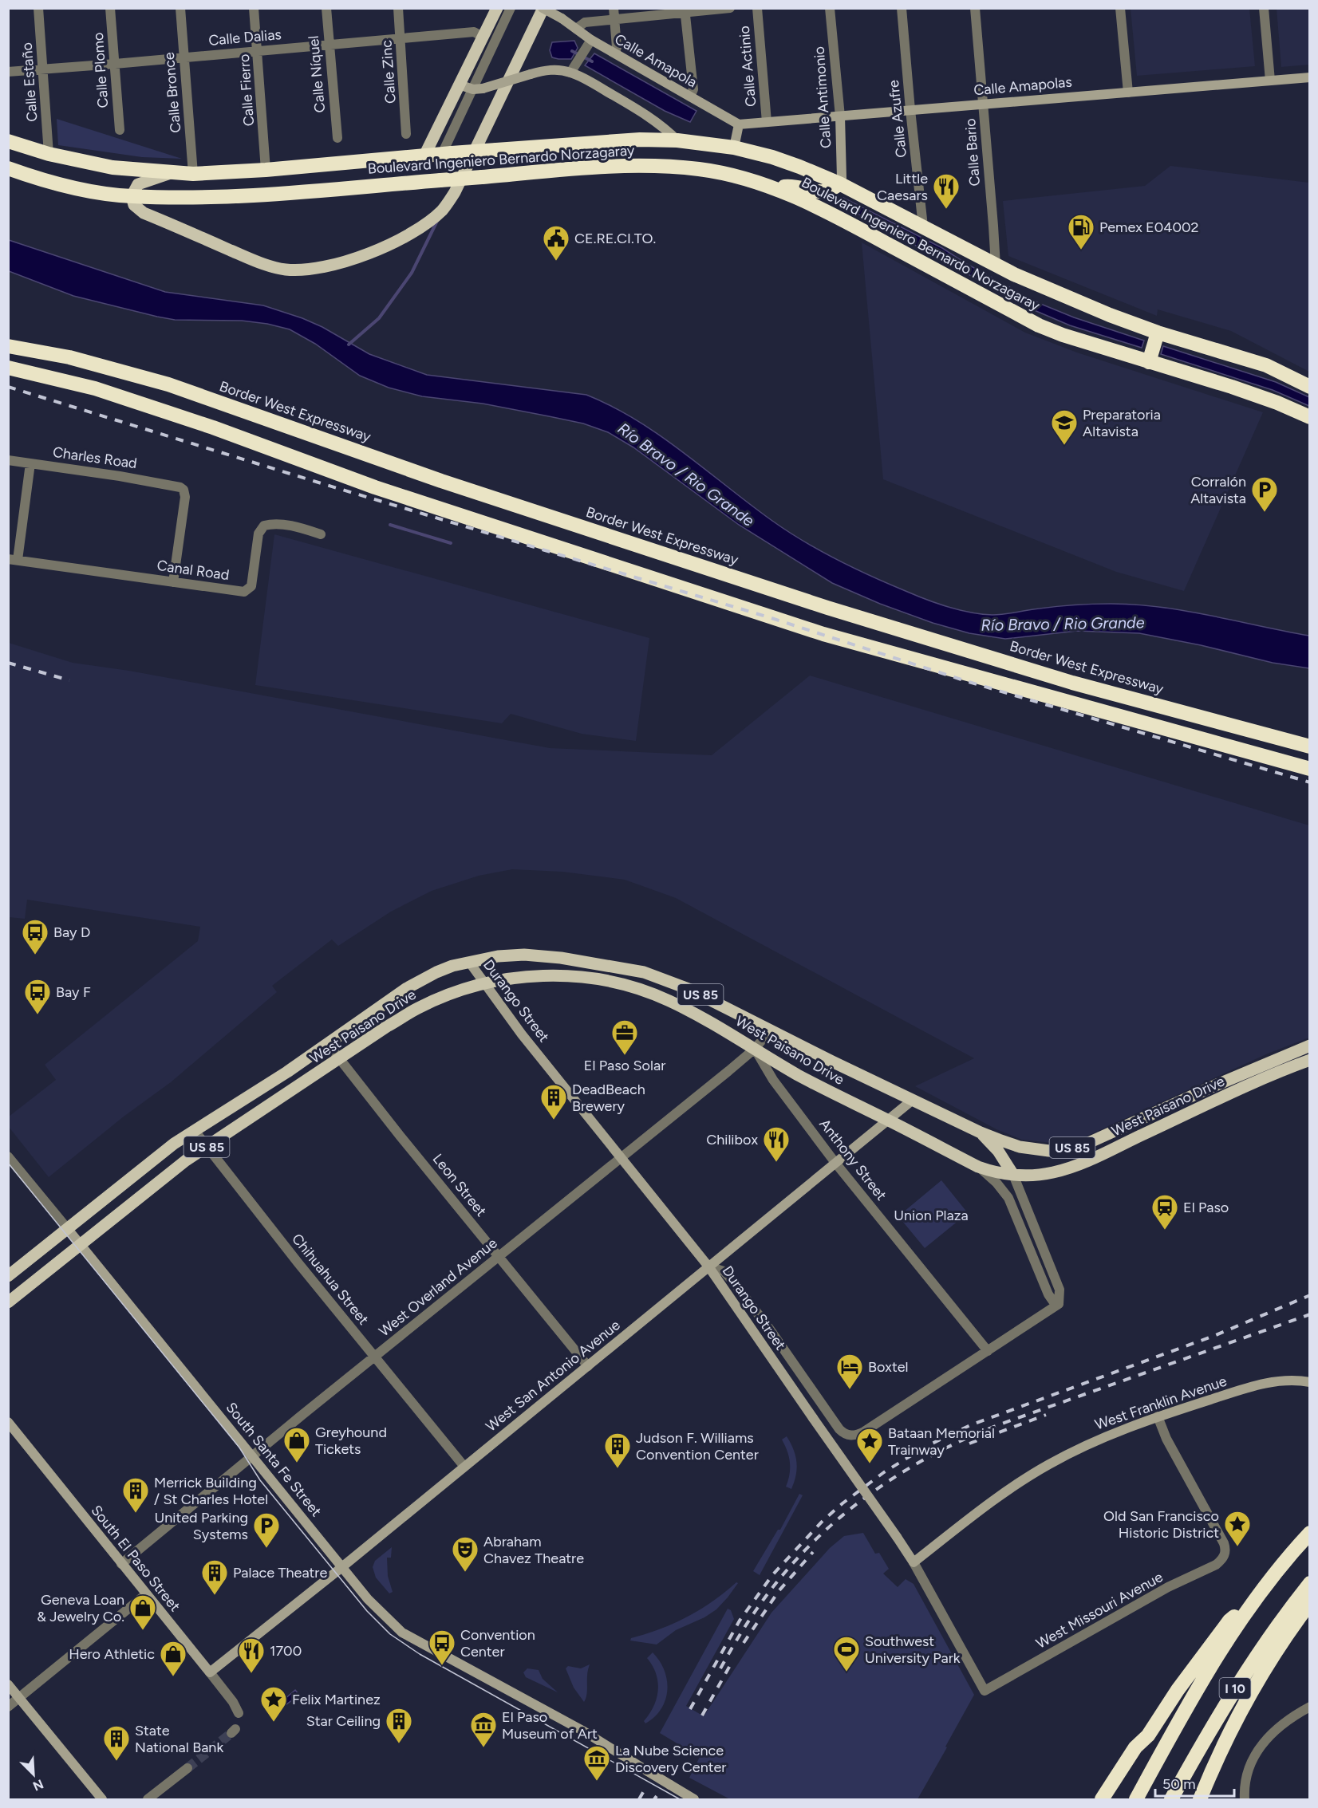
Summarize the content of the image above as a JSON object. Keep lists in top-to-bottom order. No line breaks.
{"streets":{"highway":["Boulevard Ingeniero Bernardo Norzagaray","Border West Expressway","I 10"],"main road":["US 85","West Paisano Drive"],"street":["Calle Dalias","Calle Amapola","Calle Actinio","Calle Plomo","Calle Zinc","Calle Níquel","Calle Estaño","Calle Amapolas","Calle Fierro","Calle Bronce","Calle Antimonio","Calle Azufre","Calle Bario","Charles Road","Canal Road","Durango Street","Anthony Street","Leon Street","Chihuahua Street","West Overland Avenue","West San Antonio Avenue","West Franklin Avenue","South Santa Fe Street","South El Paso Street","West Missouri Avenue"]},"crossings":[["Calle Dalias","Calle Plomo"],["Calle Dalias","Calle Zinc"],["Calle Dalias","Calle Níquel"],["Calle Dalias","Calle Estaño"],["Calle Dalias","Calle Fierro"],["Calle Dalias","Calle Bronce"],["Calle Amapola","Calle Amapolas"],["Calle Actinio","Calle Amapolas"],["Calle Estaño","Boulevard Ingeniero Bernardo Norzagaray"],["Calle Amapolas","Calle Antimonio"],["Calle Amapolas","Calle Azufre"],["Calle Amapolas","Calle Bario"],["Calle Fierro","Boulevard Ingeniero Bernardo Norzagaray"],["Calle Bronce","Boulevard Ingeniero Bernardo Norzagaray"],["Calle Antimonio","Boulevard Ingeniero Bernardo Norzagaray"],["Calle Azufre","Boulevard Ingeniero Bernardo Norzagaray"],["Calle Bario","Boulevard Ingeniero Bernardo Norzagaray"],["Charles Road","Canal Road"],["Durango Street","West Paisano Drive"],["Durango Street","West Overland Avenue"],["Durango Street","West San Antonio Avenue"],["Durango Street","West Franklin Avenue"],["Durango Street","West Missouri Avenue"],["West Paisano Drive","Anthony Street"],["West Paisano Drive","Leon Street"],["West Paisano Drive","Chihuahua Street"],["West Paisano Drive","West Overland Avenue"],["West Paisano Drive","West San Antonio Avenue"],["West Paisano Drive","South Santa Fe Street"],["Anthony Street","West Overland Avenue"],["Anthony Street","West San Antonio Avenue"],["Leon Street","West Overland Avenue"],["Leon Street","West San Antonio Avenue"],["Chihuahua Street","West Overland Avenue"],["Chihuahua Street","West San Antonio Avenue"],["West Overland Avenue","South Santa Fe Street"],["West Overland Avenue","South El Paso Street"],["West San Antonio Avenue","South Santa Fe Street"],["West San Antonio Avenue","South El Paso Street"],["West Franklin Avenue","West Missouri Avenue"]],"water":["Río Bravo / Rio Grande"],"parks":["Union Plaza"],"places":{"restaurant":["Little Caesars","Chilibox","1700"],"fuel station":["Pemex E04002"],"public building":["CE.RE.CI.TO."],"school or university":["Preparatoria Altavista"],"parking":["Corralón Altavista","United Parking Systems"],"bus stop":["Bay D","Bay F","Convention Center"],"office":["El Paso Solar"],"building":["DeadBeach Brewery","Judson F. Williams Convention Center","Merrick Building / St Charles Hotel","Palace Theatre","Star Ceiling","State National Bank"],"station":["El Paso"],"hotel":["Boxtel"],"shop":["Greyhound Tickets","Geneva Loan & Jewelry Co.","Hero Athletic"],"place":["Bataan Memorial Trainway","Old San Francisco Historic District","Felix Martinez"],"theatre":["Abraham Chavez Theatre"],"sports":["Southwest University Park"],"museum":["El Paso Museum of Art","La Nube Science Discovery Center"]},"scale_bar":"50 m","north":"bottom right"}
